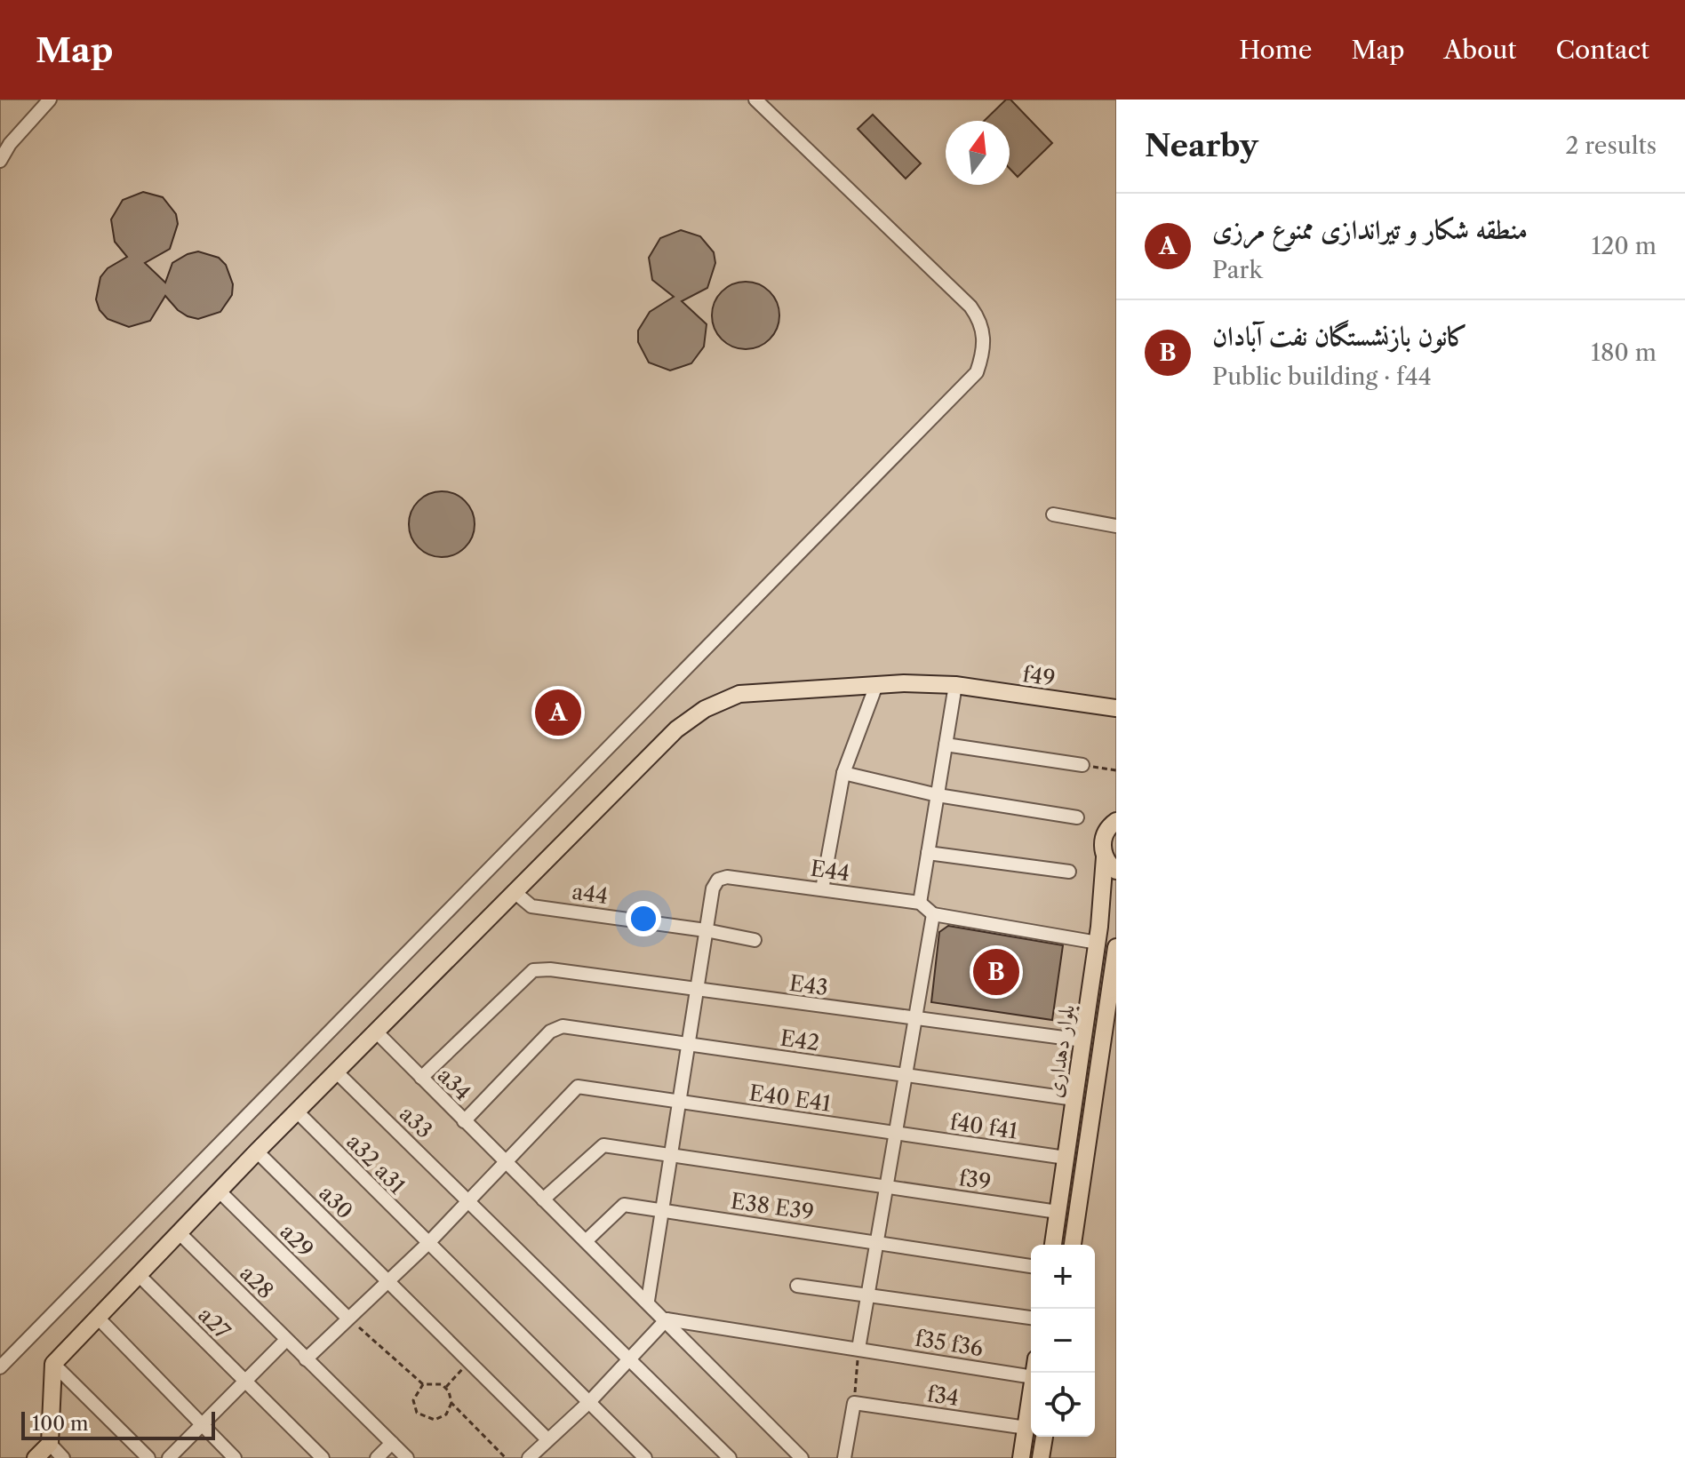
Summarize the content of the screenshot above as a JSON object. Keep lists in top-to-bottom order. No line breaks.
{"streets":{"main road":["f49","بلوار دهداری"],"street":["E44","a44","E43","E42","a34","E40 E41","a33","f40 f41","a32 a31","f39","a30","E38 E39","a29","a28","a27","f35 f36","f34"]},"crossings":[["f49","a44"],["f49","a34"],["f49","a33"],["f49","a32 a31"],["f49","a30"],["f49","a29"],["f49","a28"],["f49","a27"],["E44","a44"],["E43","بلوار دهداری"],["E43","a34"],["E42","بلوار دهداری"],["E42","a34"],["بلوار دهداری","f40 f41"],["بلوار دهداری","f39"],["a34","E40 E41"],["a34","f39"],["a34","E38 E39"],["a34","f35 f36"],["E40 E41","f40 f41"]],"scale_bar":"100 m","north":"top","page":{"header":"Map","nav":["Home","Map","About","Contact"],"heading":["Nearby","2 results"],"list":[{"mark":"A","name":"منطقه شکار و تیراندازی ممنوع مرزی","note":"Park","value":"120 m"},{"mark":"B","name":"کانون بازنشستگان نفت آبادان","note":"Public building · f44","value":"180 m"}],"pins":["A","B"],"map_buttons":["+","−"],"scale":"100 m"}}
